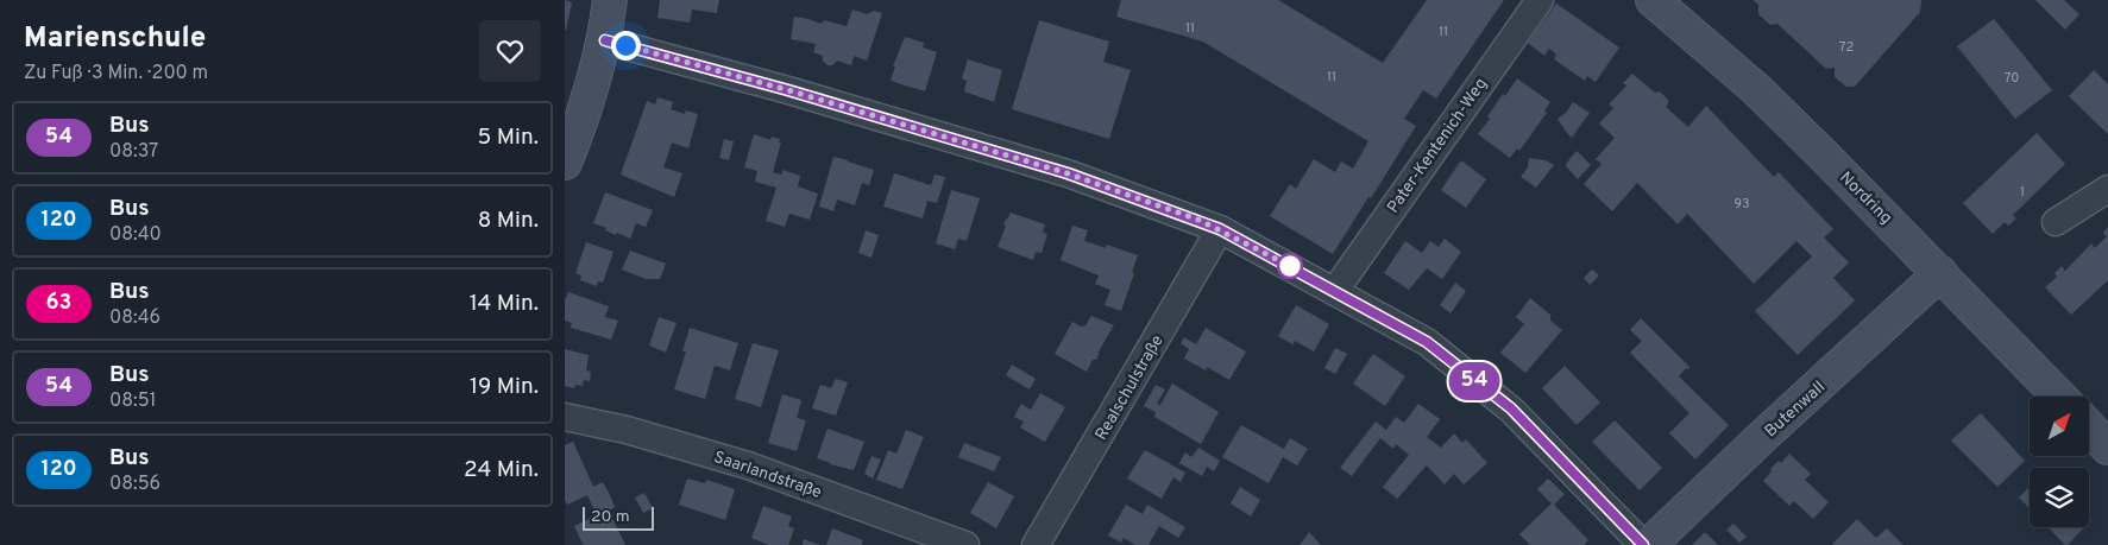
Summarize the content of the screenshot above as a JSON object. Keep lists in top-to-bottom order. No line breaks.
{"streets":{"main road":["Nordring","Butenwall"],"street":["Pater-Kentenich-Weg","Realschulstraße","Saarlandstraße"]},"crossings":[["Nordring","Butenwall"]],"lines":["bus line 54"],"house_numbers":["11","11","72","11","70","1","93"],"scale_bar":"20 m","north":"top right","page":{"heading":["Marienschule","Zu Fuß · 3 Min. · 200 m"],"on_map":"54","list":[{"mark":"54","name":"Bus","note":"08:37","value":"5 Min."},{"mark":"120","name":"Bus","note":"08:40","value":"8 Min."},{"mark":"63","name":"Bus","note":"08:46","value":"14 Min."},{"mark":"54","name":"Bus","note":"08:51","value":"19 Min."},{"mark":"120","name":"Bus","note":"08:56","value":"24 Min."}],"scale":"20 m"}}
